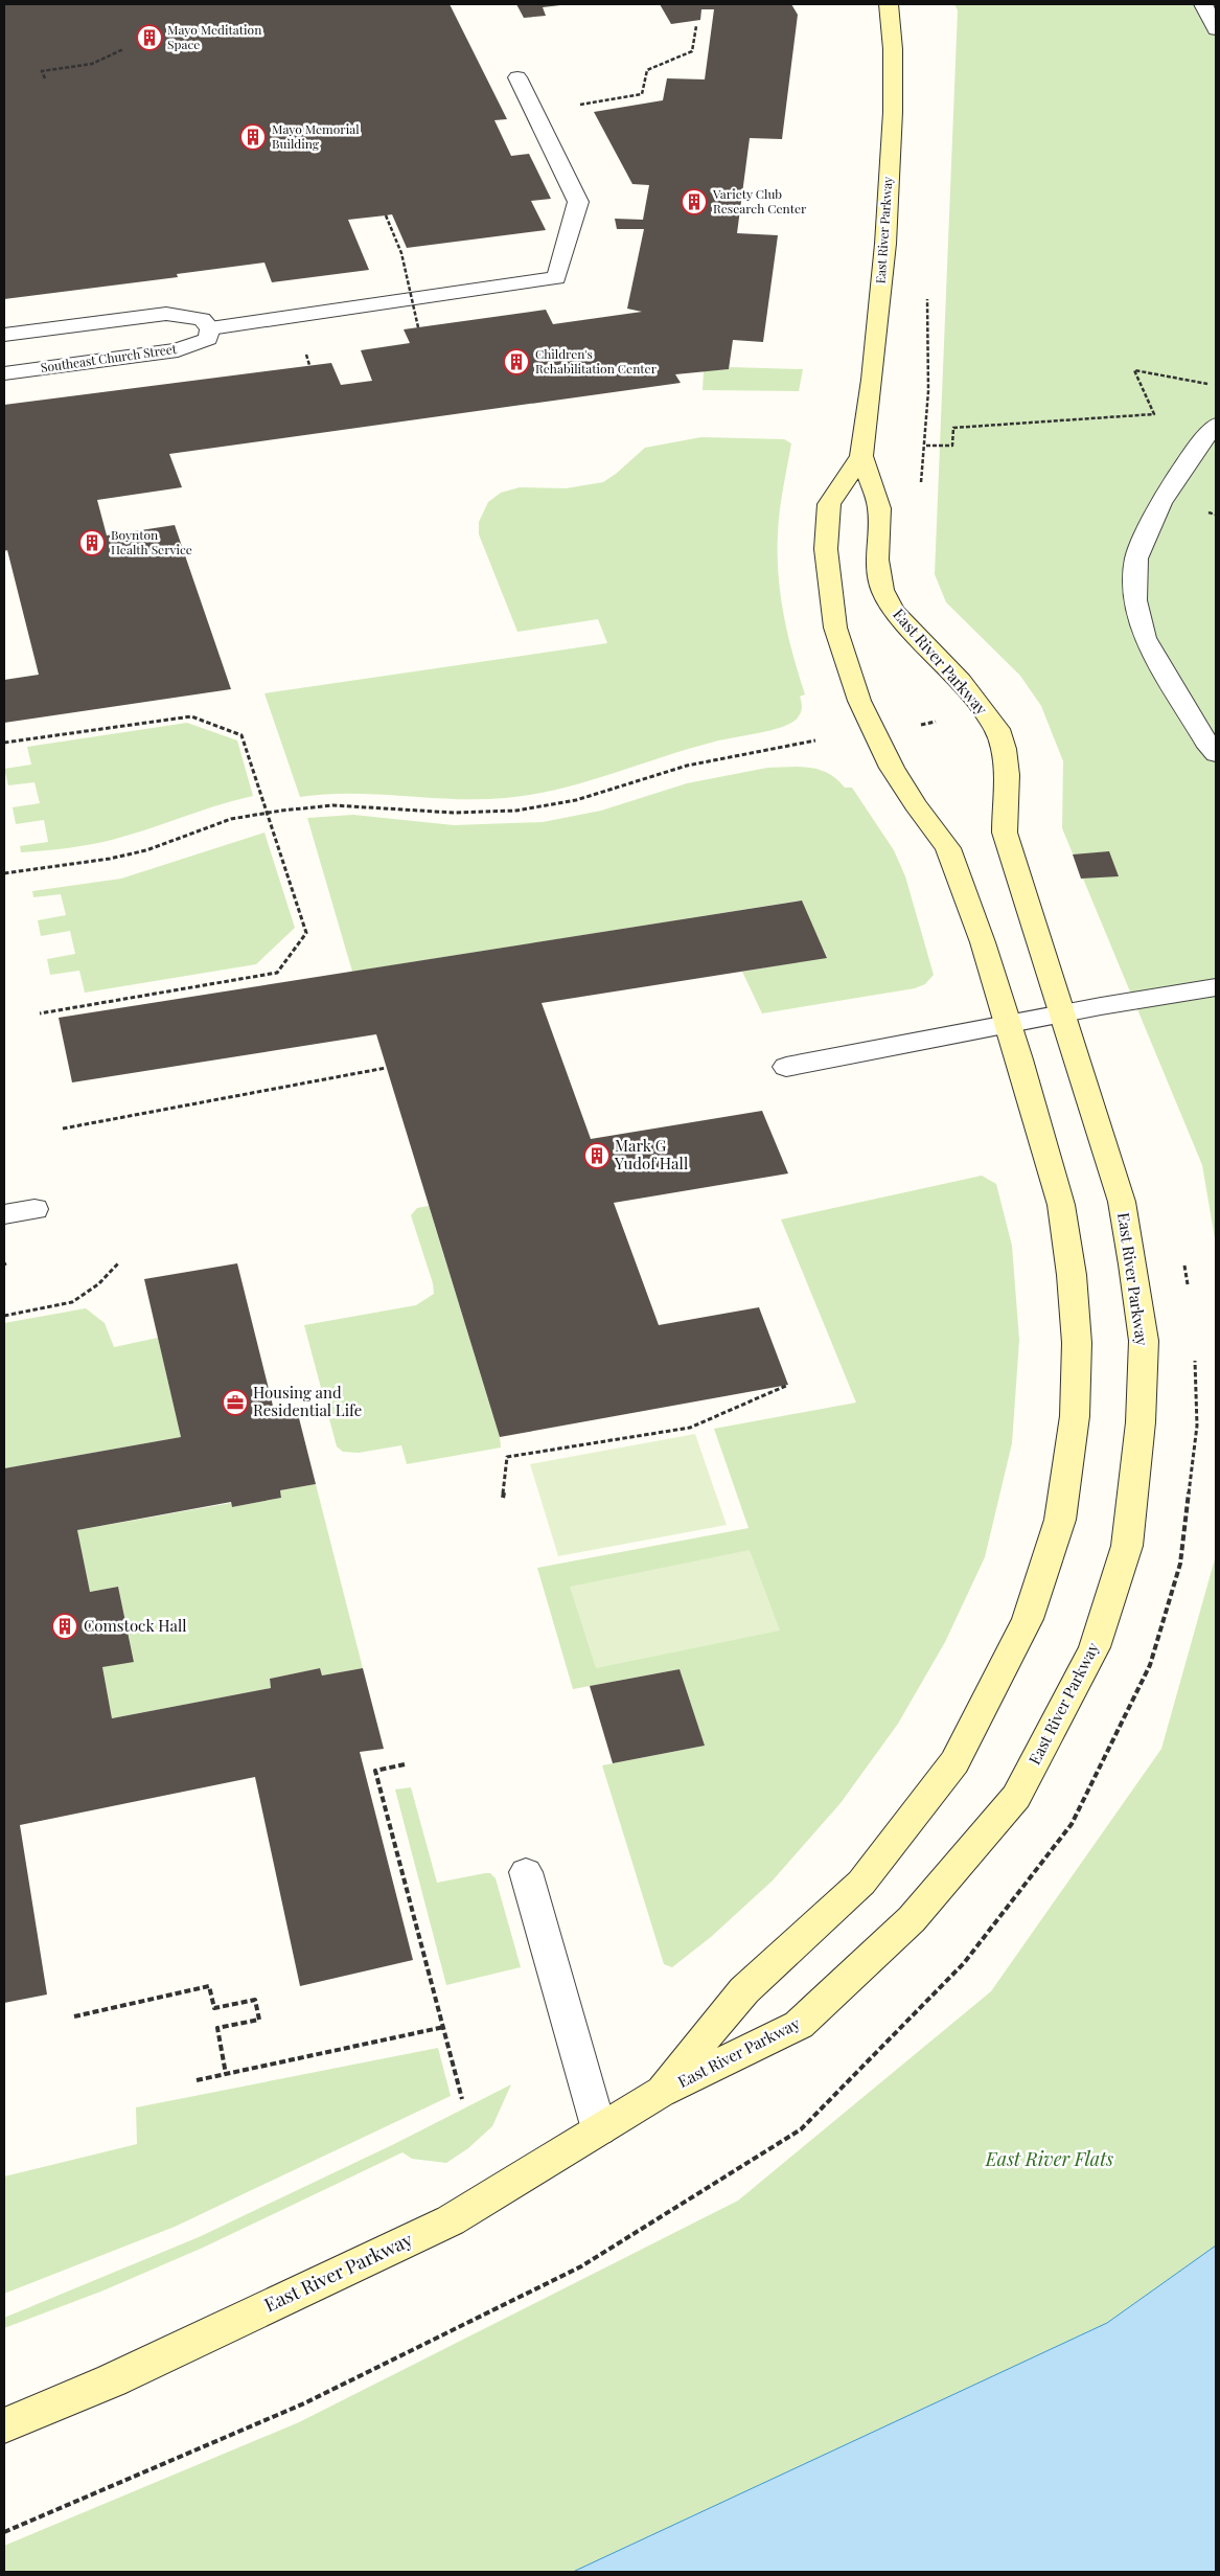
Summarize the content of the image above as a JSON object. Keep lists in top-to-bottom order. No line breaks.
{"streets":{"street":["East River Parkway","Southeast Church Street"]},"parks":["East River Flats"],"places":{"building":["Mayo Meditation Space","Mayo Memorial Building","Variety Club Research Center","Children's Rehabilitation Center","Boynton Health Service","Mark G Yudof Hall","Comstock Hall"],"office":["Housing and Residential Life"]}}
